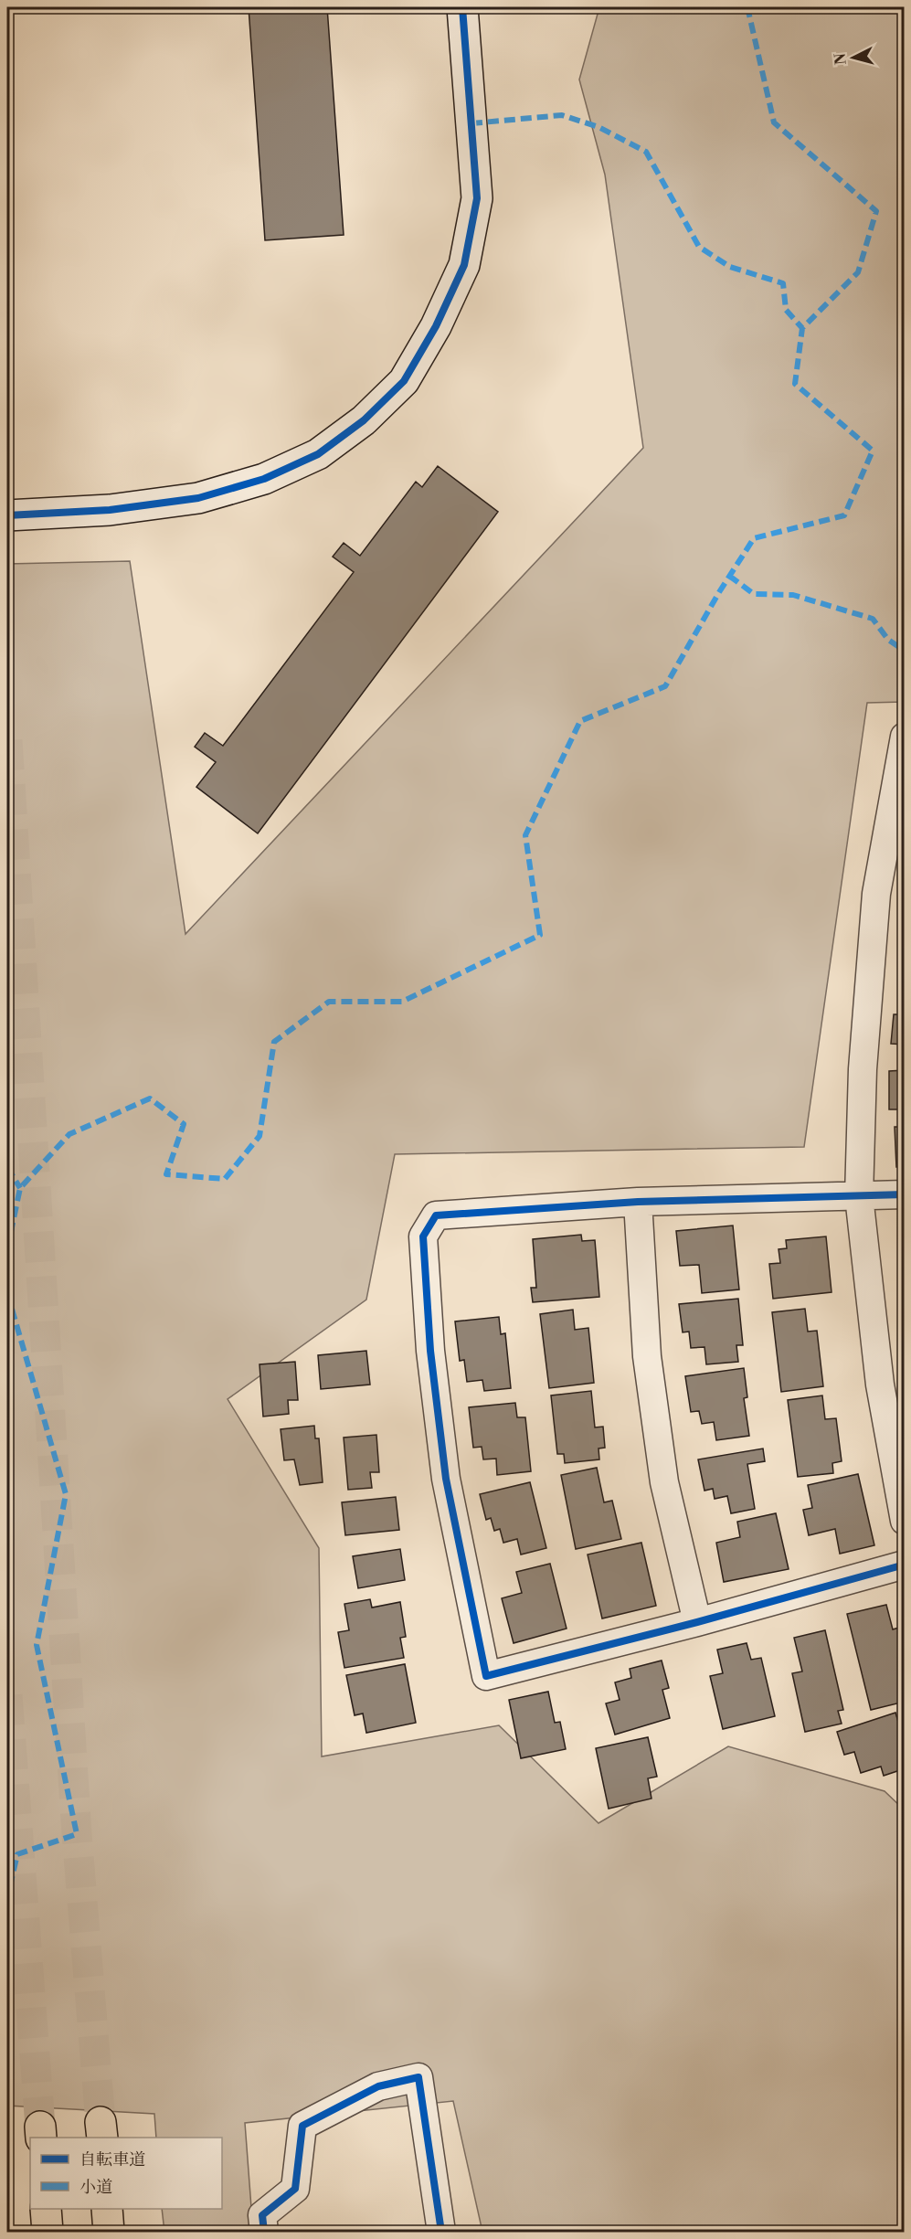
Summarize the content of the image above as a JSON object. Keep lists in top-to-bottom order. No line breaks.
{"legend":["自転車道","小道"],"north":"left"}
